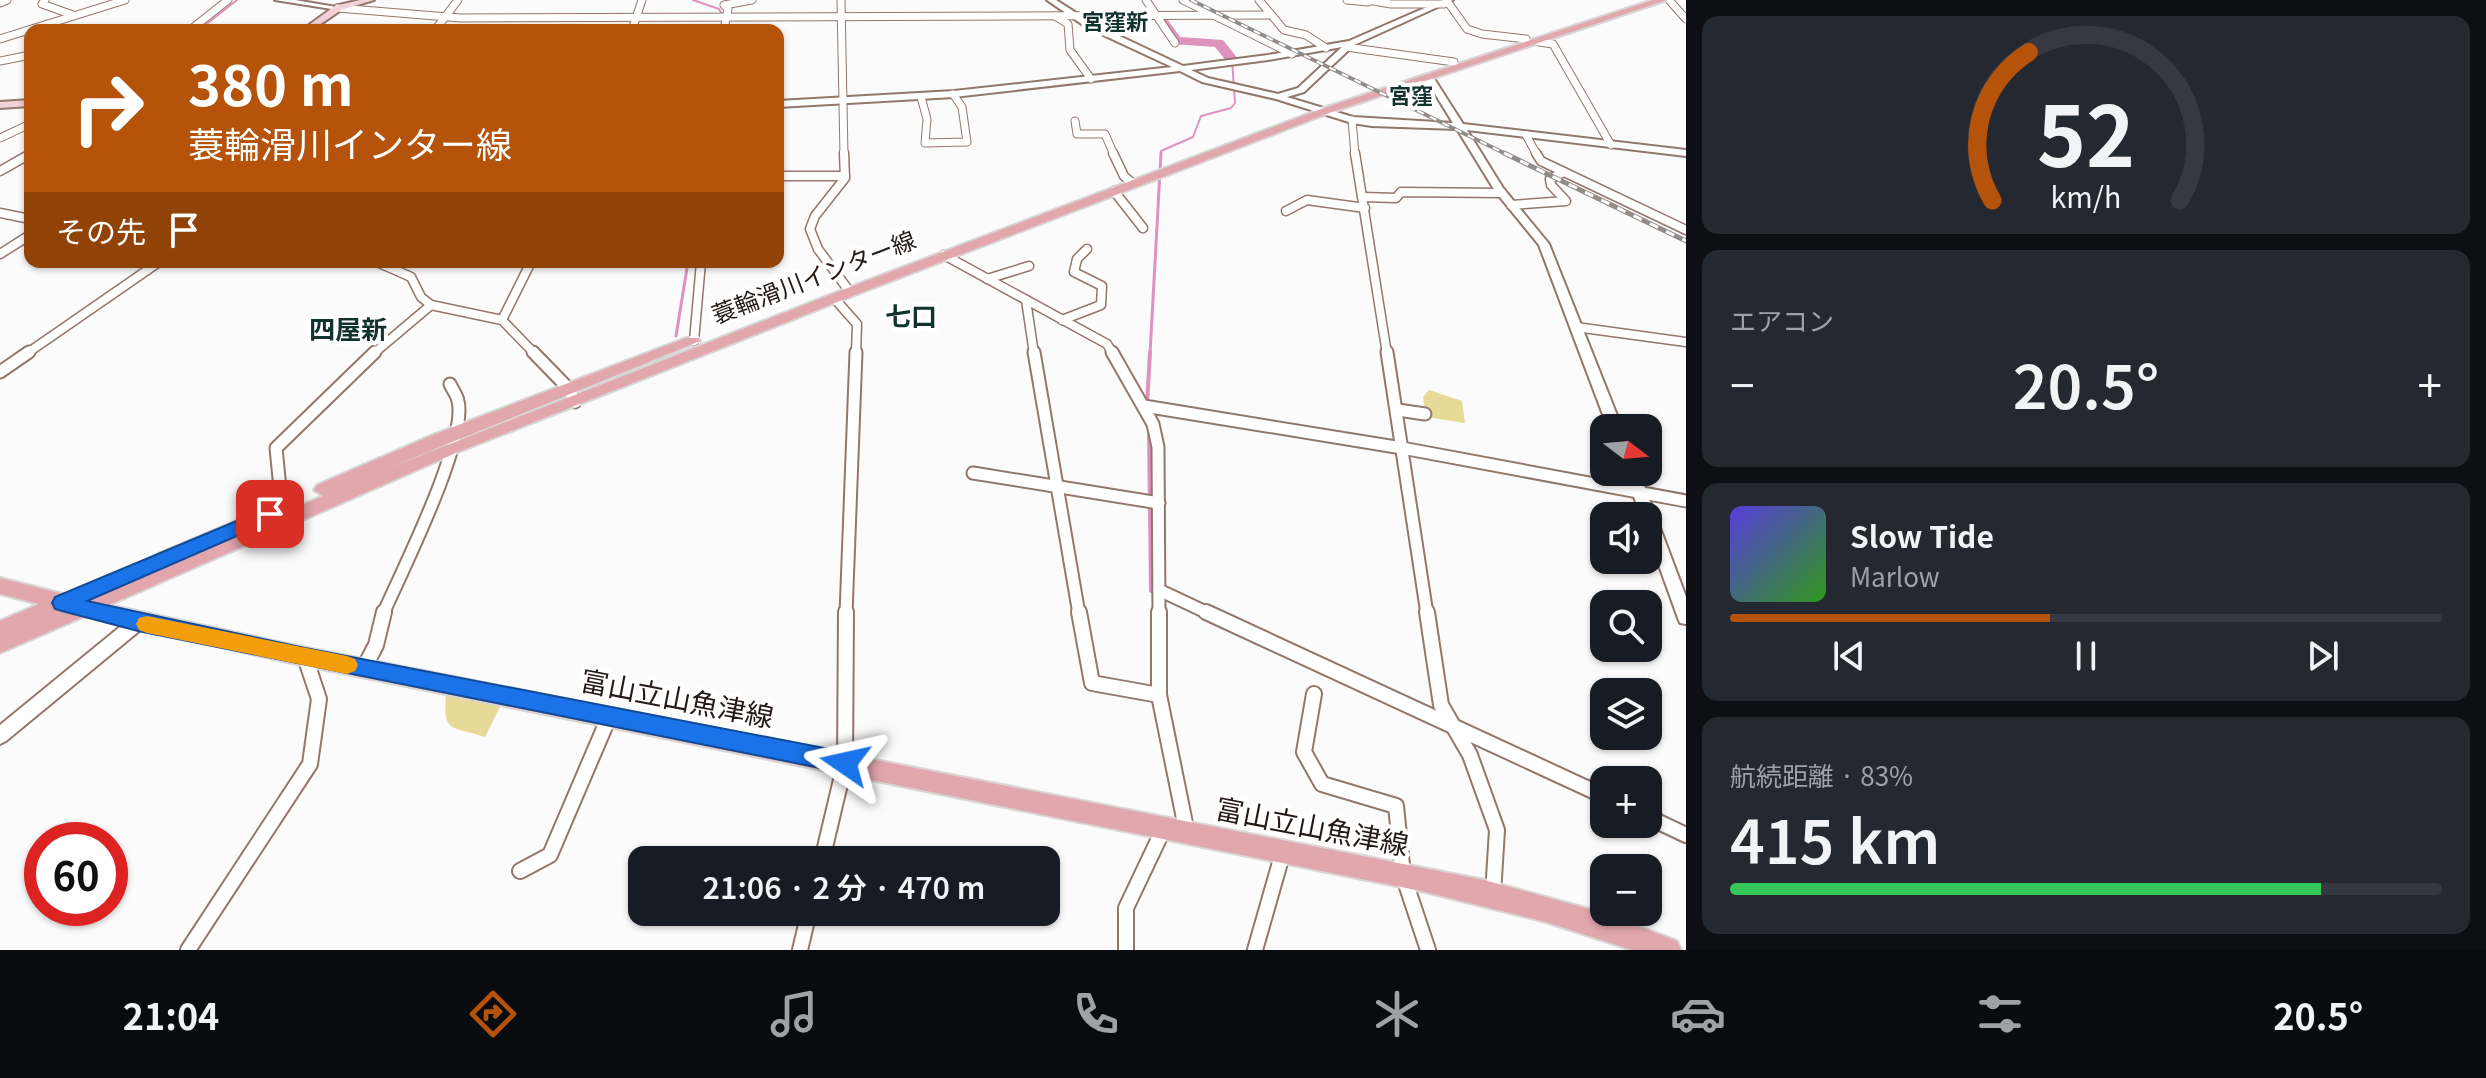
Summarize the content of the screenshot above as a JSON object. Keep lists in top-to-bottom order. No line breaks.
{"streets":{"main road":["蓑輪滑川インター線","富山立山魚津線"]},"crossings":[["蓑輪滑川インター線","富山立山魚津線"]],"districts":["宮窪新","宮窪","七口","四屋新"],"north":"right","page":{"turn":["380 m","蓑輪滑川インター線"],"then":"その先","tile":["エアコン",["航続距離 · 83%","415 km"]],"heat":["−","20.5°","+"],"map_buttons":["+","−"],"song":["Slow Tide","Marlow"],"limit":"60","trip":"21:06 · 2 分 · 470 m","tabs":["21:04","20.5°"],"gauge":["52","km/h"]}}
